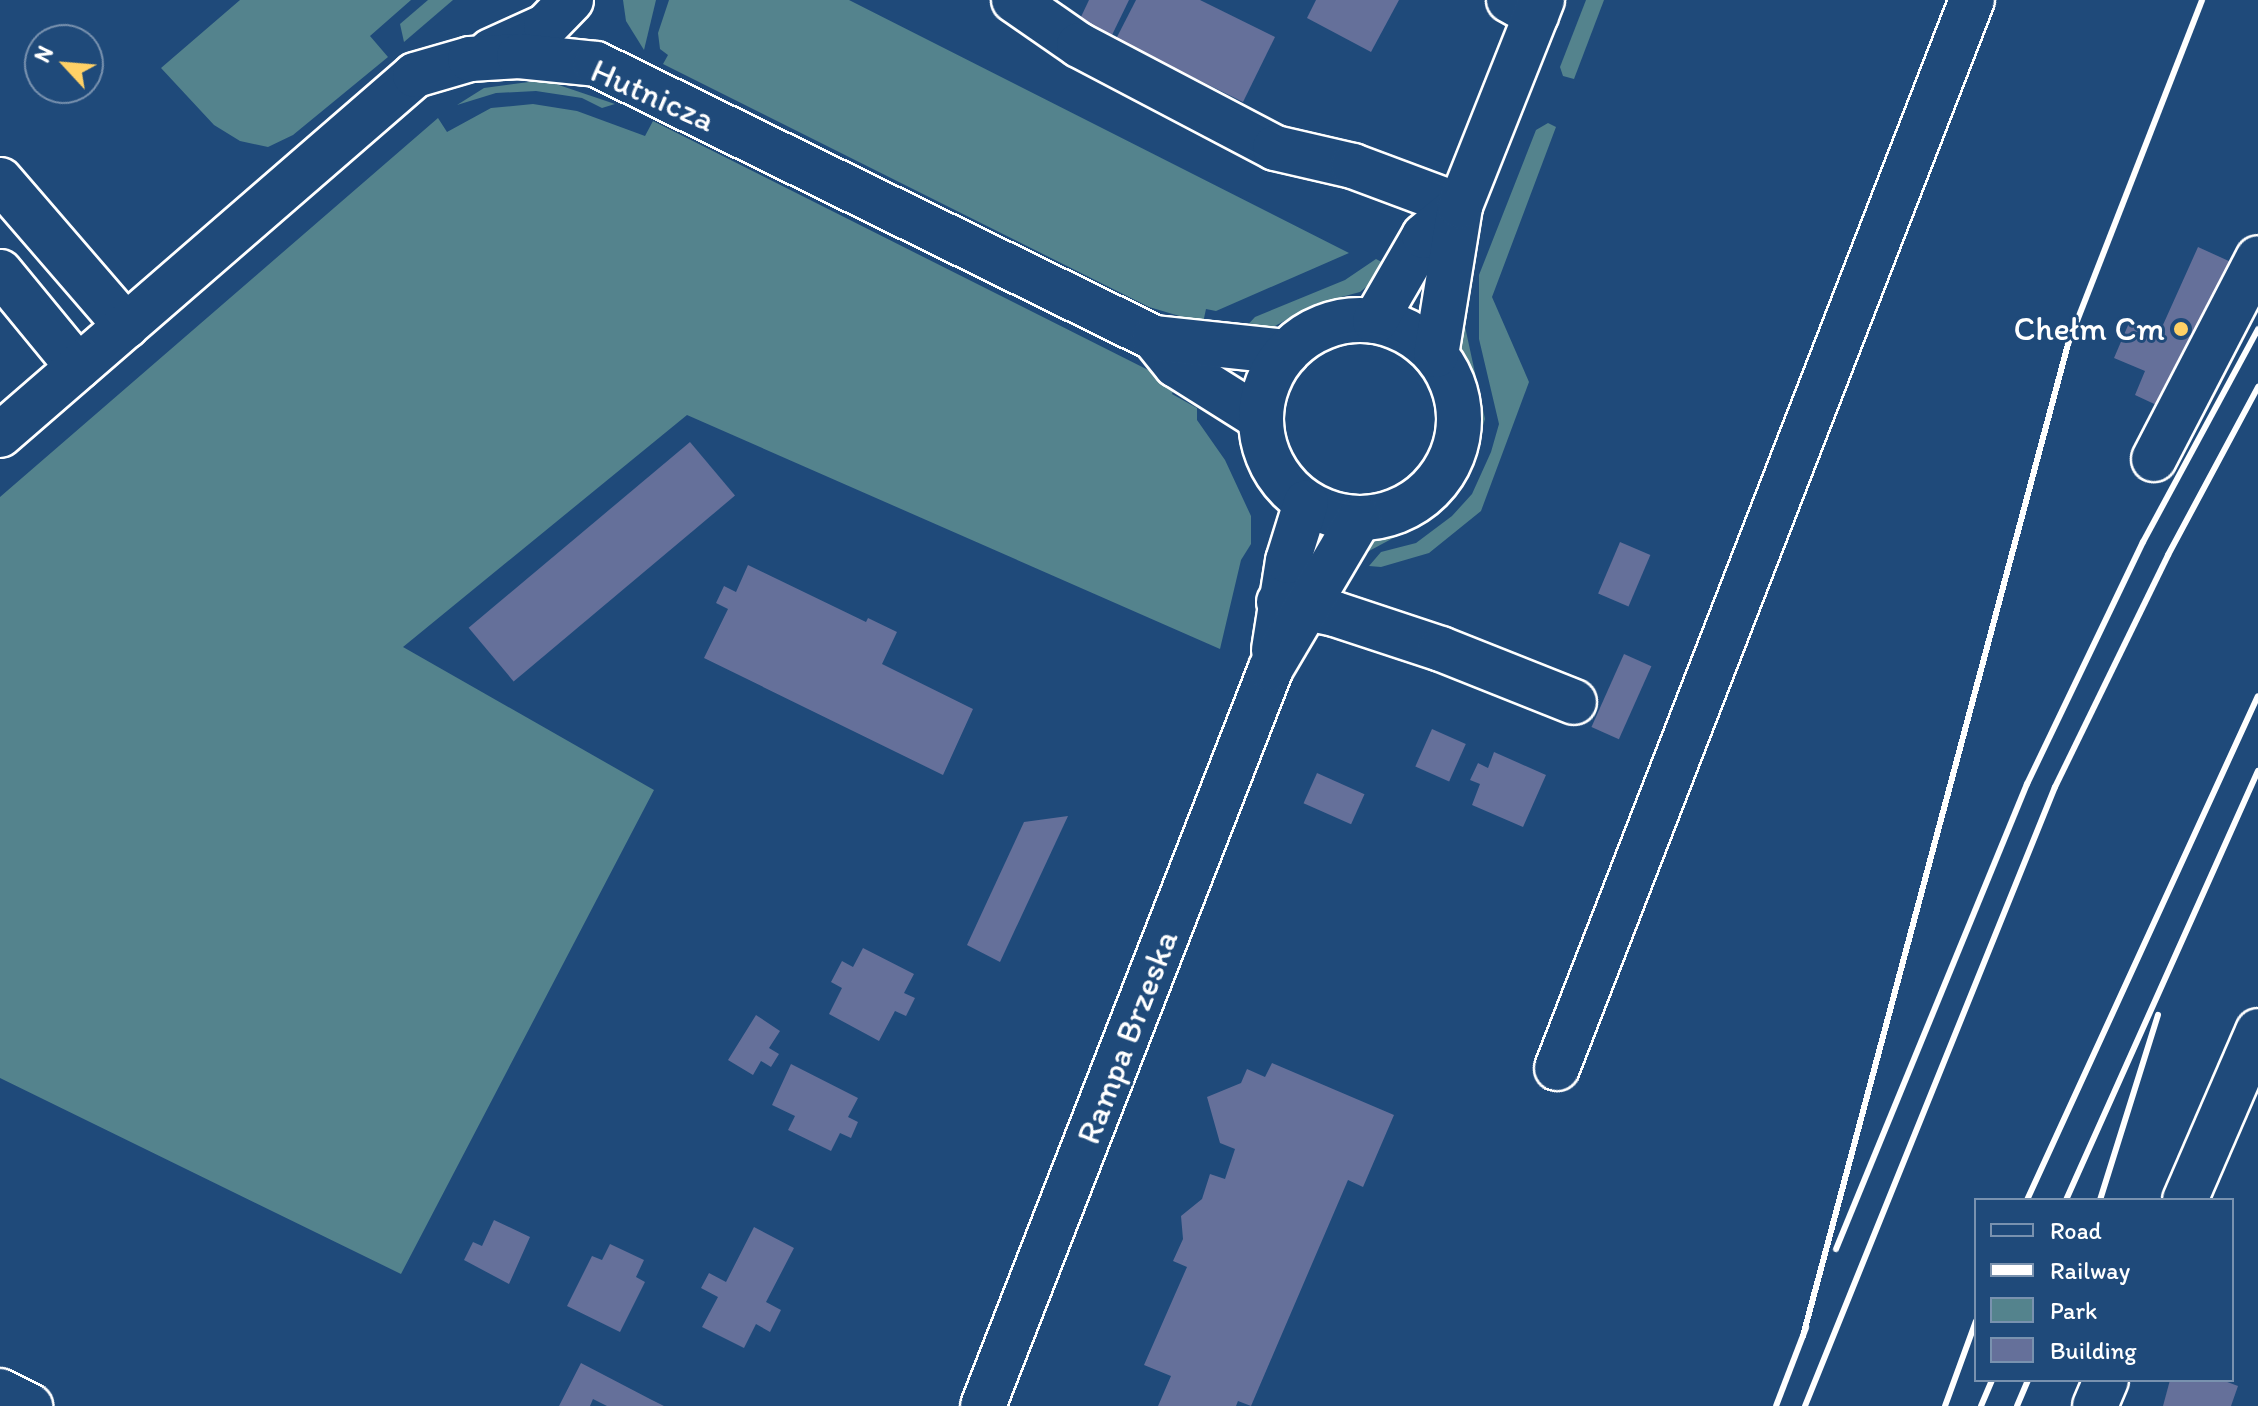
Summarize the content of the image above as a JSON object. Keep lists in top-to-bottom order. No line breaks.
{"streets":{"main road":["Hutnicza","Rampa Brzeska"]},"crossings":[["Hutnicza","Rampa Brzeska"]],"places":["Chełm Cm"],"legend":["Road","Railway","Park","Building"],"north":"top left"}
